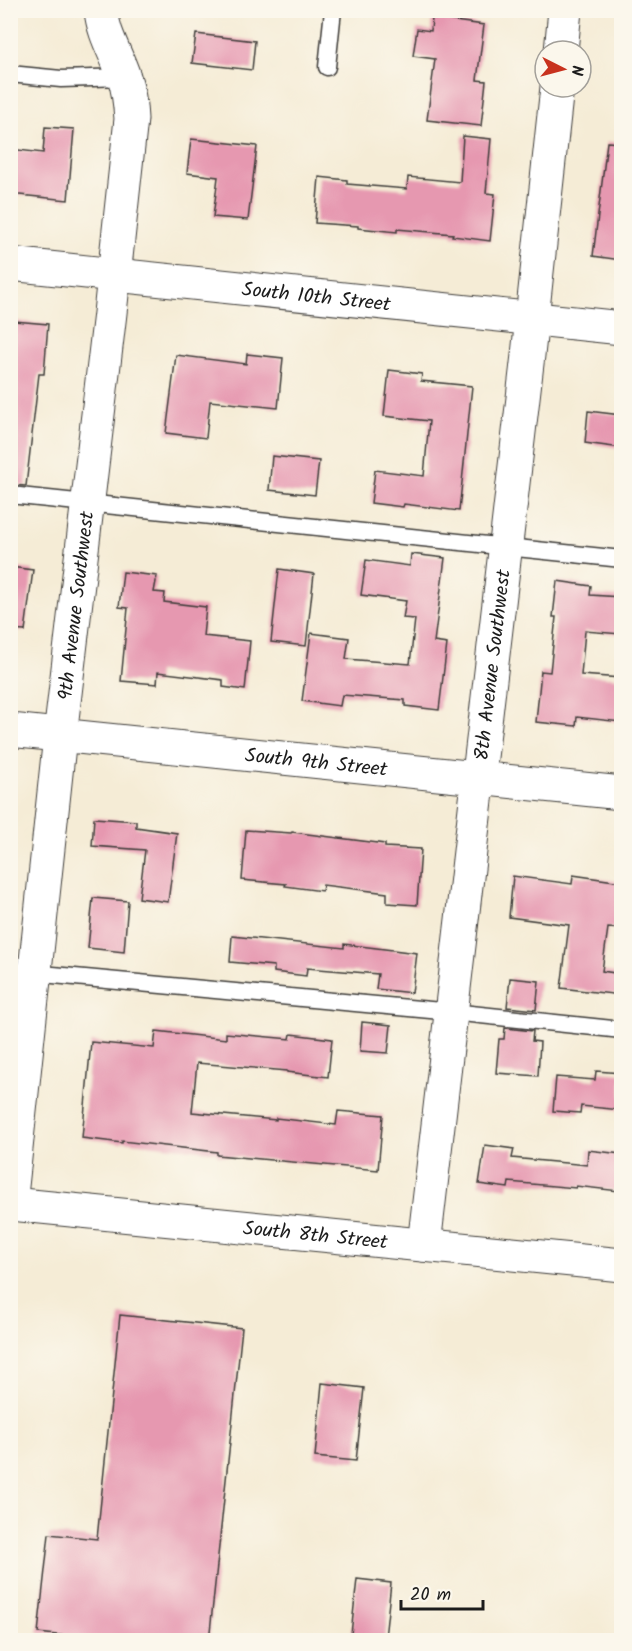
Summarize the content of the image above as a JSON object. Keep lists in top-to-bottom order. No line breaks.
{"streets":{"street":["South 10th Street","9th Avenue Southwest","8th Avenue Southwest","South 9th Street","South 8th Street"]},"crossings":[["South 10th Street","9th Avenue Southwest"],["South 10th Street","8th Avenue Southwest"],["9th Avenue Southwest","South 9th Street"],["9th Avenue Southwest","South 8th Street"],["8th Avenue Southwest","South 9th Street"],["8th Avenue Southwest","South 8th Street"]],"scale_bar":"20 m","north":"right"}
